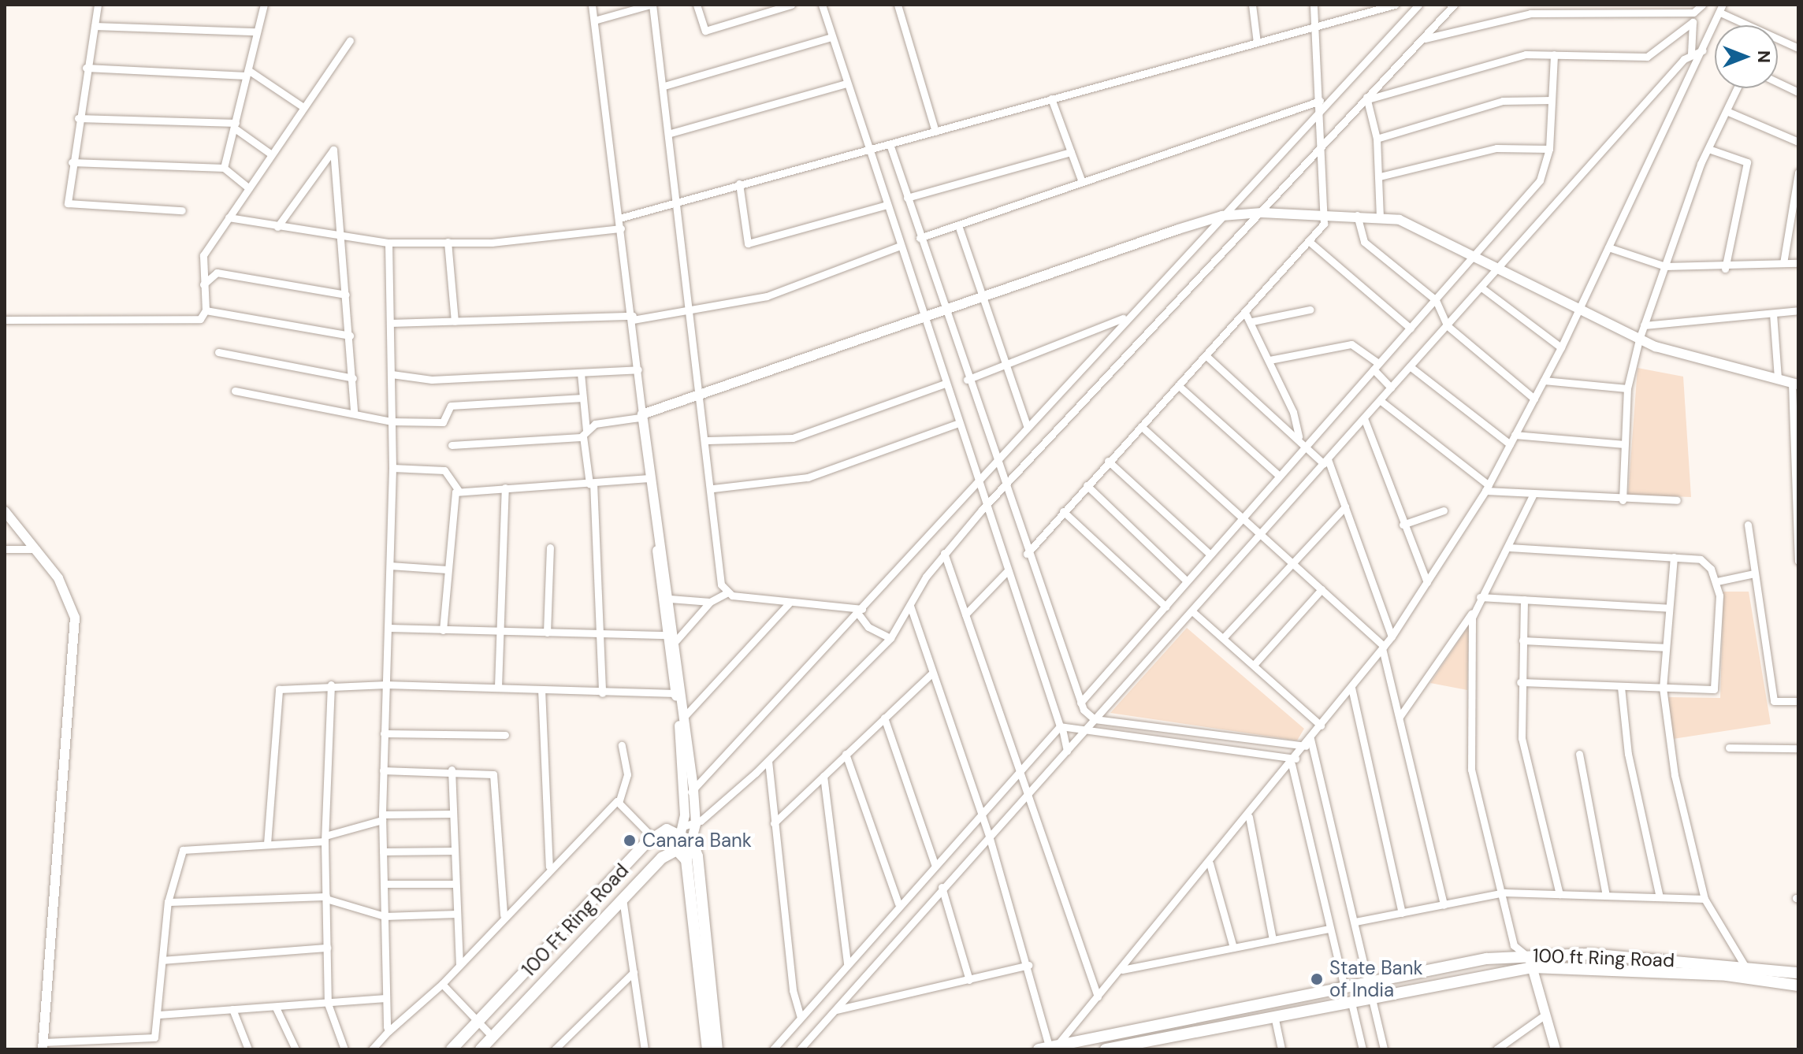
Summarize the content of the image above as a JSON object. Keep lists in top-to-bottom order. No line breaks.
{"streets":{"main road":["100 Ft Ring Road","100 ft Ring Road"]},"crossings":[["100 Ft Ring Road","100 ft Ring Road"]],"places":["Canara Bank","State Bank of India"],"north":"right"}
